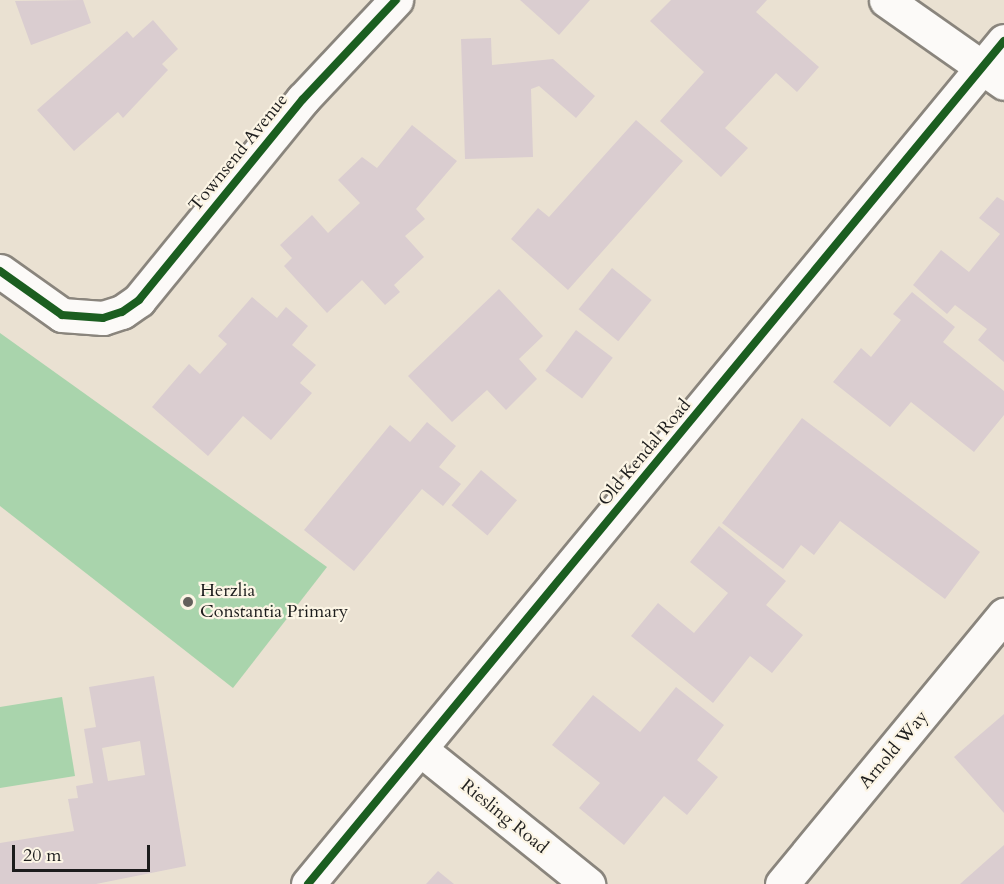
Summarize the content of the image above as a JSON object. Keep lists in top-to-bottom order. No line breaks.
{"streets":{"street":["Townsend Avenue","Old Kendal Road","Arnold Way","Riesling Road"]},"crossings":[["Old Kendal Road","Riesling Road"]],"places":["Herzlia Constantia Primary"],"scale_bar":"20 m"}
